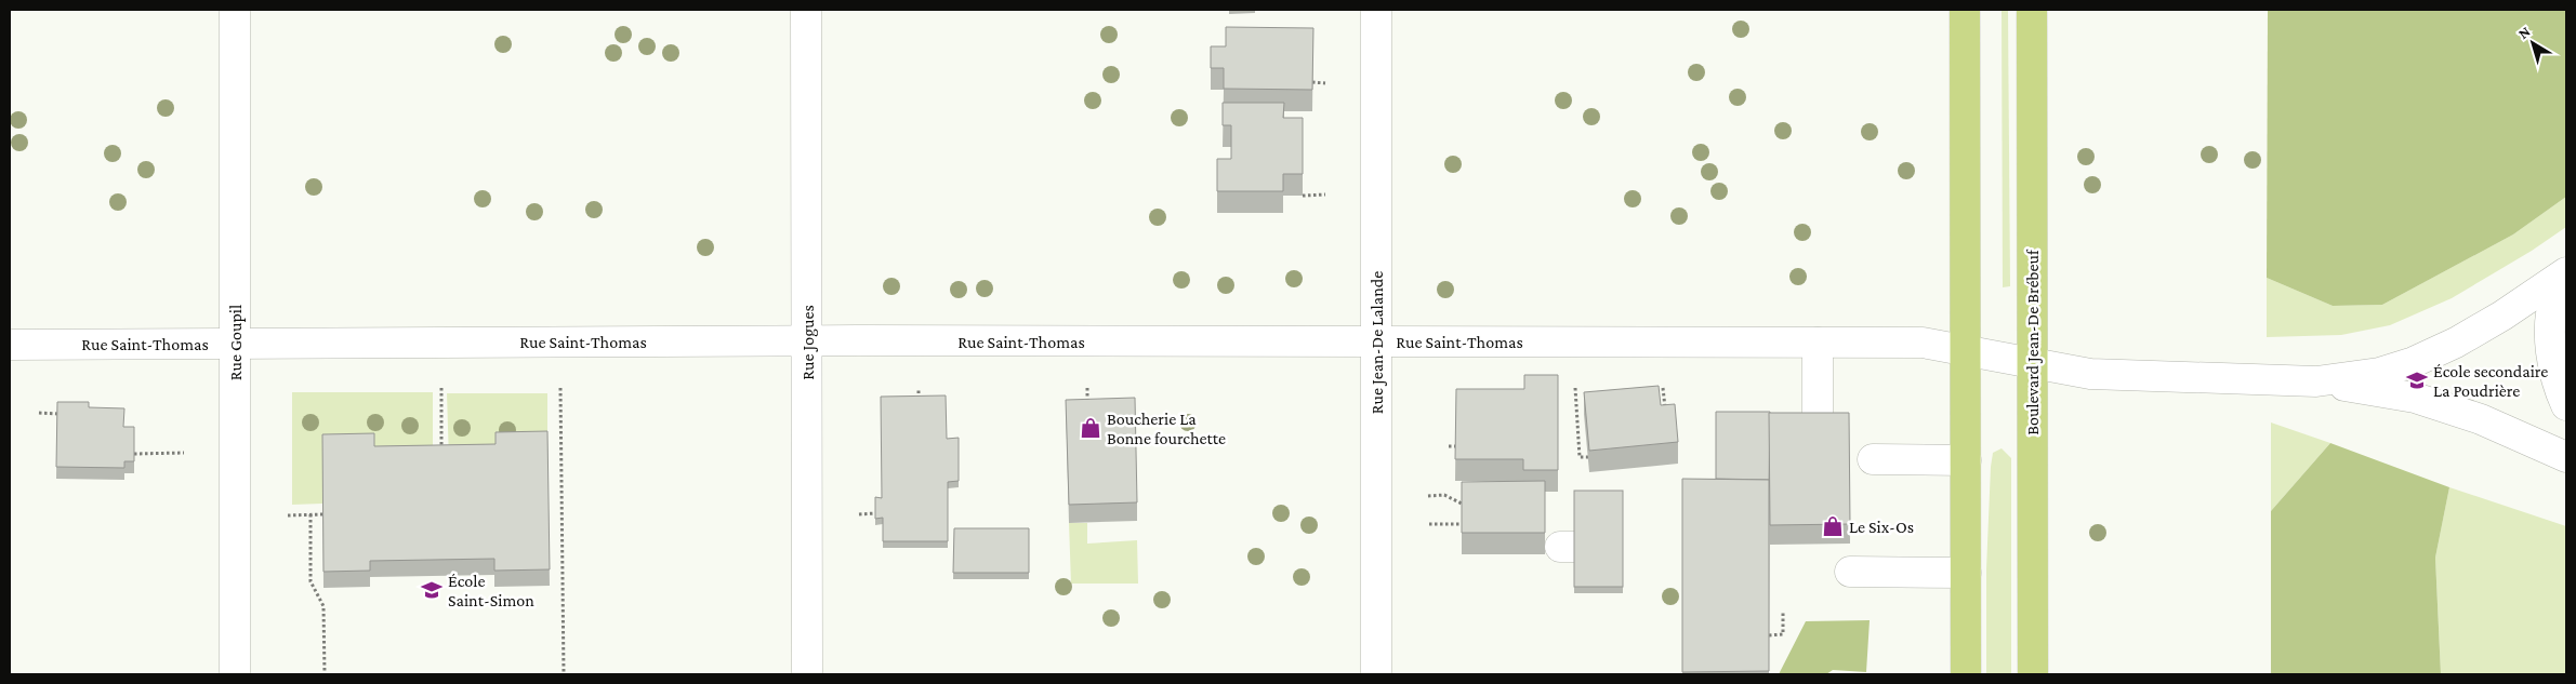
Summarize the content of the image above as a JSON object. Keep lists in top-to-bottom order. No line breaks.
{"streets":{"main road":["Boulevard Jean-De Brébeuf"],"street":["Rue Saint-Thomas","Rue Goupil","Rue Jogues","Rue Jean-De Lalande"]},"crossings":[["Rue Saint-Thomas","Rue Goupil"],["Rue Saint-Thomas","Rue Jogues"],["Rue Saint-Thomas","Rue Jean-De Lalande"],["Rue Saint-Thomas","Boulevard Jean-De Brébeuf"]],"places":{"school or university":["École secondaire La Poudrière","École Saint-Simon"],"shop":["Boucherie La Bonne fourchette","Le Six-Os"]},"north":"top left"}
